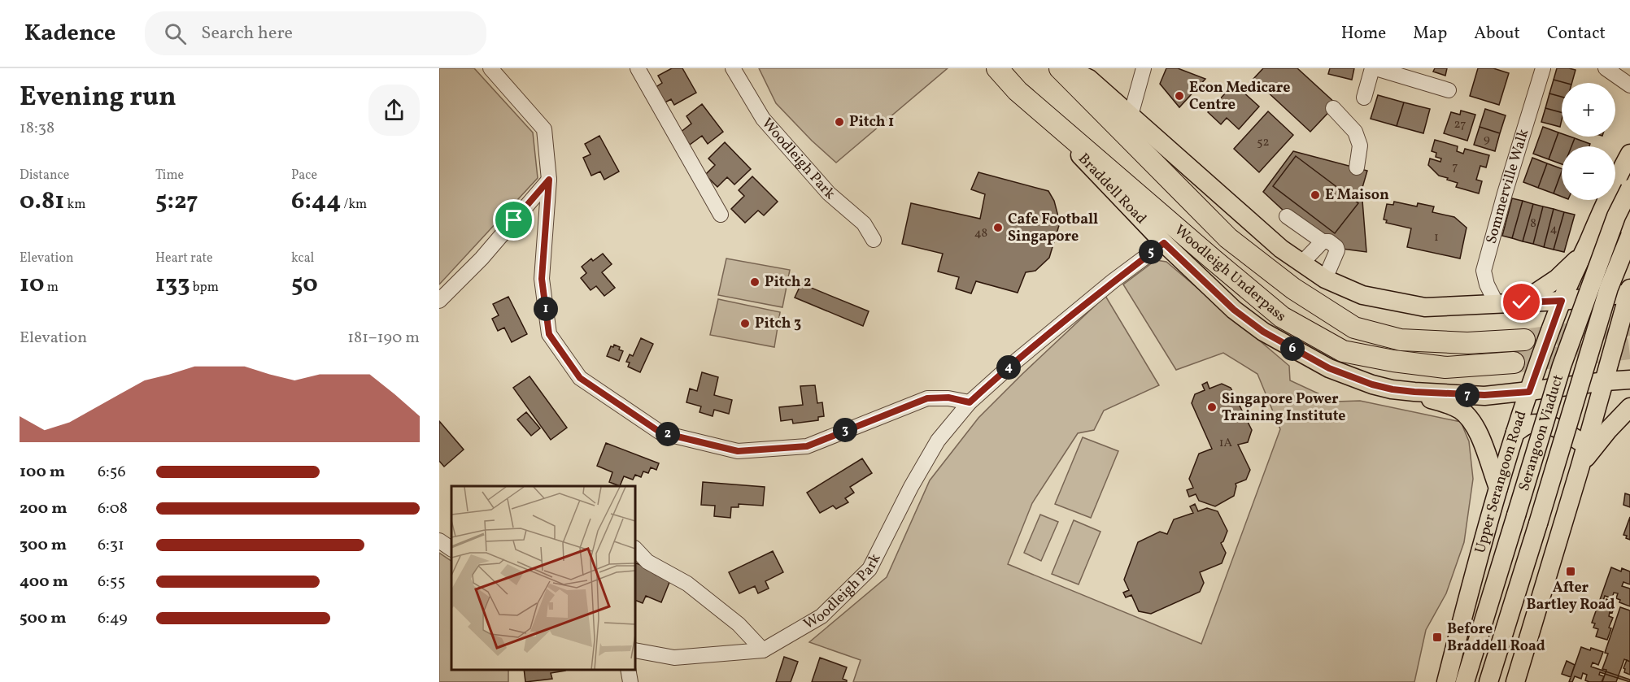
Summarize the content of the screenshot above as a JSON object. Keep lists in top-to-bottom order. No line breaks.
{"streets":{"highway":["Braddell Road","Woodleigh Underpass"],"main road":["Serangoon Viaduct","Upper Serangoon Road"],"street":["Woodleigh Park","Sommerville Walk"]},"crossings":[["Woodleigh Park","Braddell Road"],["Braddell Road","Woodleigh Underpass"],["Braddell Road","Upper Serangoon Road"]],"places":{"other":["Econ Medicare Centre","Pitch 1","E Maison","Cafe Football Singapore","Pitch 2","Pitch 3","Singapore Power Training Institute"],"transit":["After Bartley Road","Before Braddell Road"]},"house_numbers":["27","9","52","7","8","4","48","1","1A"],"page":{"header":"Kadence","search":"Search here","nav":["Home","Map","About","Contact"],"heading":["Evening run","18:38"],"map_buttons":["+","−"],"stats":[["Distance","0.81 km"],["Time","5:27"],["Pace","6:44 /km"],["Elevation","10 m"],["Heart rate","133 bpm"],["kcal","50"]],"pins":["5","1","6","4","7","3","2"],"chart":["Elevation","181–190 m"],"list":[{"name":"100 m","note":"6:56"},{"name":"200 m","note":"6:08"},{"name":"300 m","note":"6:31"},{"name":"400 m","note":"6:55"},{"name":"500 m","note":"6:49"}]}}
